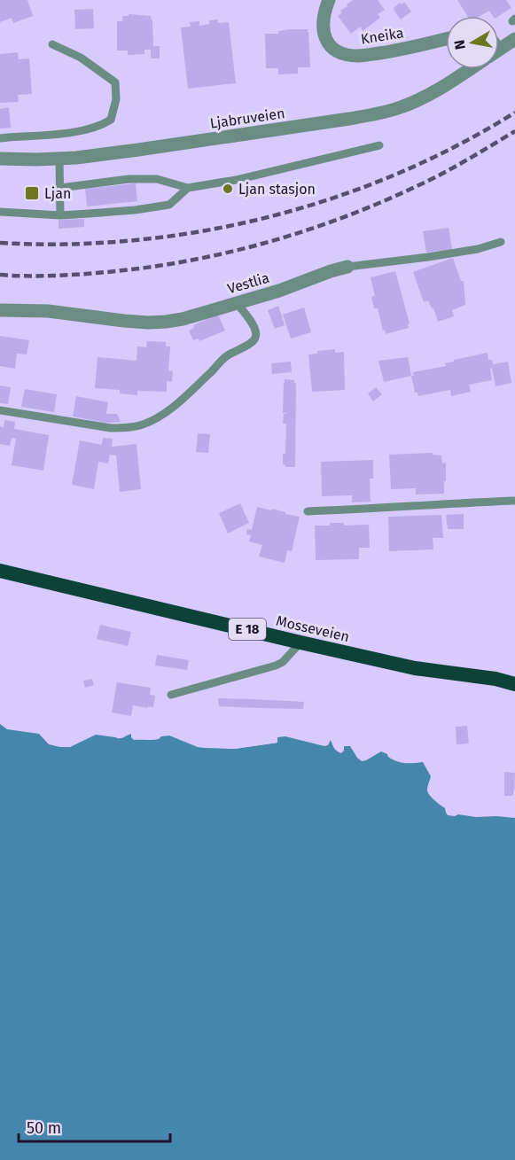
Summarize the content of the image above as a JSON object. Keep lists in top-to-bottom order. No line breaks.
{"streets":{"highway":["Mosseveien","E 18"],"street":["Kneika","Ljabruveien","Vestlia"]},"places":{"other":["Ljan stasjon"],"transit":["Ljan"]},"scale_bar":"50 m","north":"left"}
